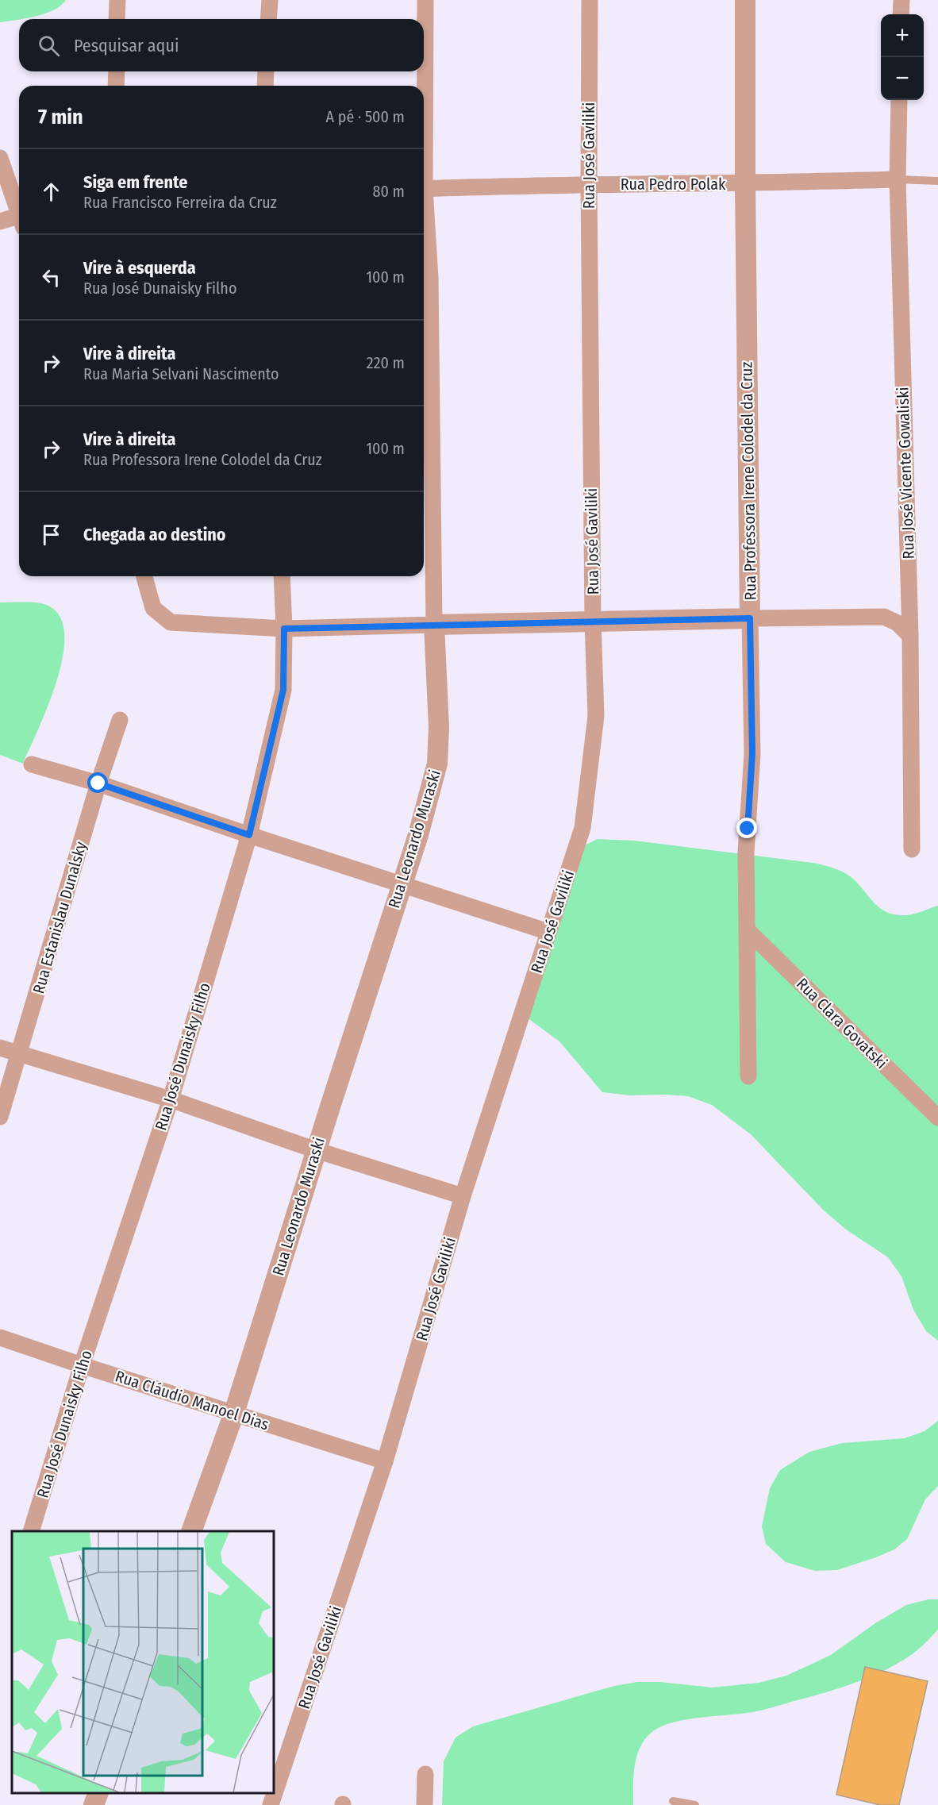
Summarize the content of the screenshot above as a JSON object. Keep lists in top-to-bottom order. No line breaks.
{"streets":{"street":["Rua José Gaviliki","Rua Pedro Polak","Rua José Vicente Gowaliski","Rua Professora Irene Colodel da Cruz","Rua Leonardo Muraski","Rua Estanislau Dunalsky","Rua Clara Govatski","Rua José Dunaisky Filho","Rua Cláudio Manoel Dias"]},"crossings":[["Rua José Gaviliki","Rua Pedro Polak"],["Rua José Gaviliki","Rua Cláudio Manoel Dias"],["Rua Pedro Polak","Rua José Vicente Gowaliski"],["Rua Pedro Polak","Rua Professora Irene Colodel da Cruz"],["Rua Professora Irene Colodel da Cruz","Rua Clara Govatski"],["Rua Leonardo Muraski","Rua Cláudio Manoel Dias"],["Rua José Dunaisky Filho","Rua Cláudio Manoel Dias"]],"page":{"map_buttons":["+","−"],"search":"Pesquisar aqui","heading":["7 min","A pé · 500 m"],"list":[["Siga em frente","Rua Francisco Ferreira da Cruz","80 m"],["Vire à esquerda","Rua José Dunaisky Filho","100 m"],["Vire à direita","Rua Maria Selvani Nascimento","220 m"],["Vire à direita","Rua Professora Irene Colodel da Cruz","100 m"],"Chegada ao destino"]}}
